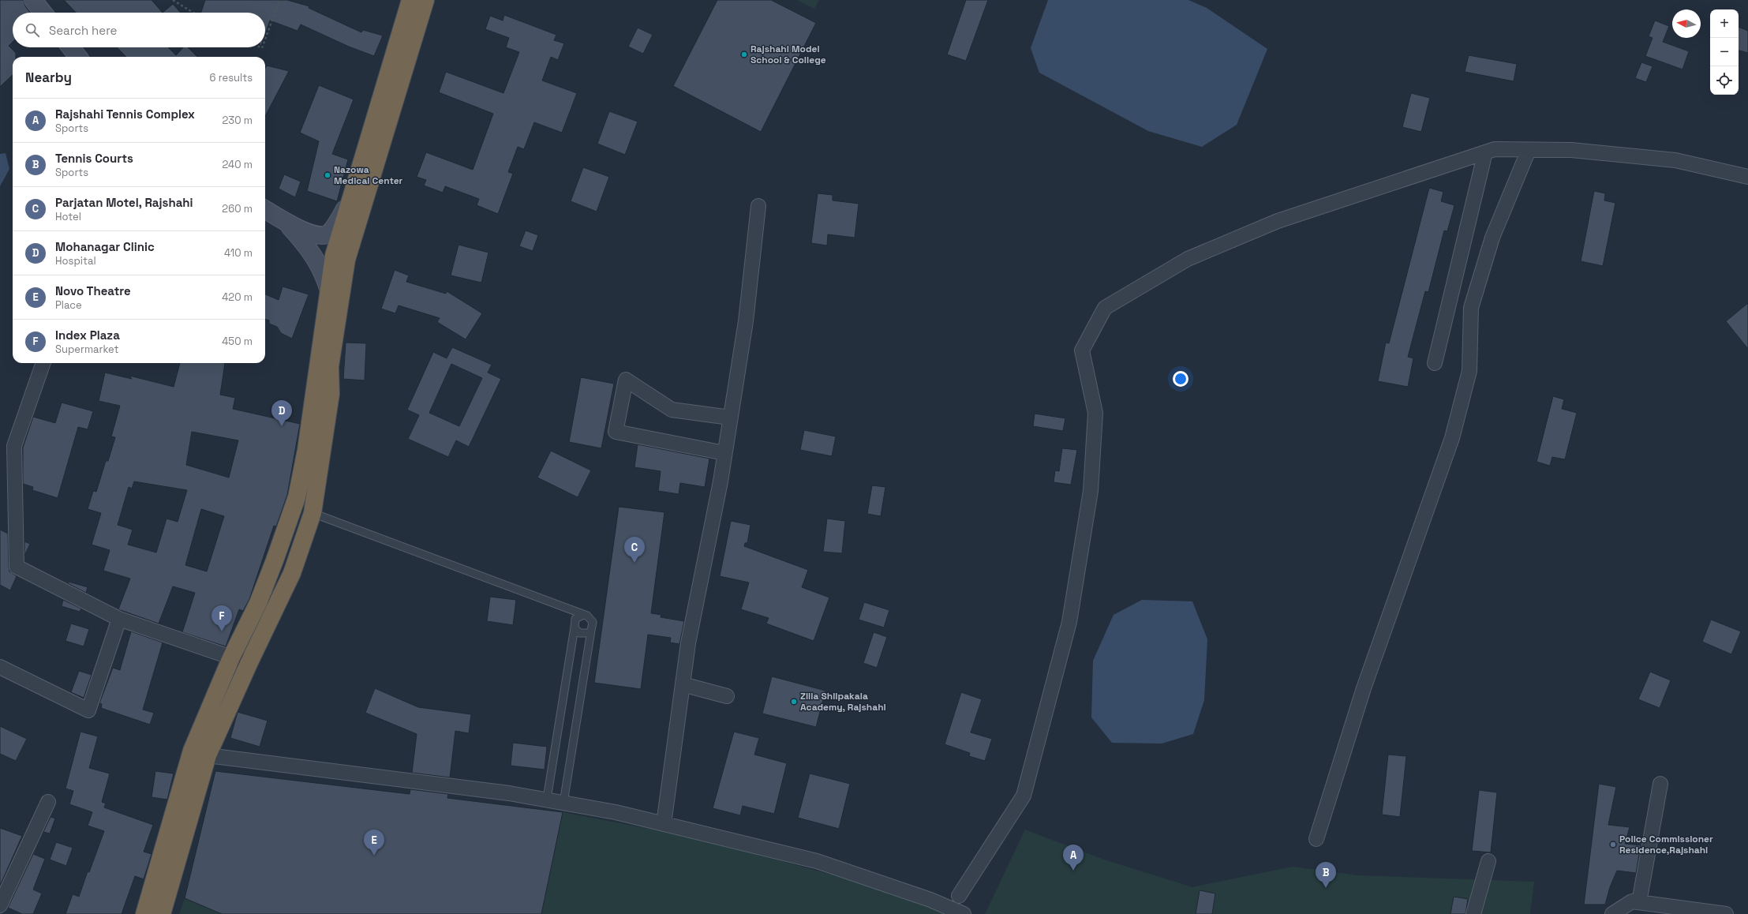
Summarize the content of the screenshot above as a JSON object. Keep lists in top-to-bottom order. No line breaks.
{"places":["Rajshahi Model School & College","Nazowa Medical Center","Zilla Shilpakala Academy, Rajshahi","Police Commissioner Residence,Rajshahi"],"north":"left","page":{"map_buttons":["+","−"],"search":"Search here","heading":["Nearby","6 results"],"list":[{"mark":"A","name":"Rajshahi Tennis Complex","note":"Sports","value":"230 m"},{"mark":"B","name":"Tennis Courts","note":"Sports","value":"240 m"},{"mark":"C","name":"Parjatan Motel, Rajshahi","note":"Hotel","value":"260 m"},{"mark":"D","name":"Mohanagar Clinic","note":"Hospital","value":"410 m"},{"mark":"E","name":"Novo Theatre","note":"Place","value":"420 m"},{"mark":"F","name":"Index Plaza","note":"Supermarket","value":"450 m"}],"pins":["D","C","F","E","A","B"]}}
